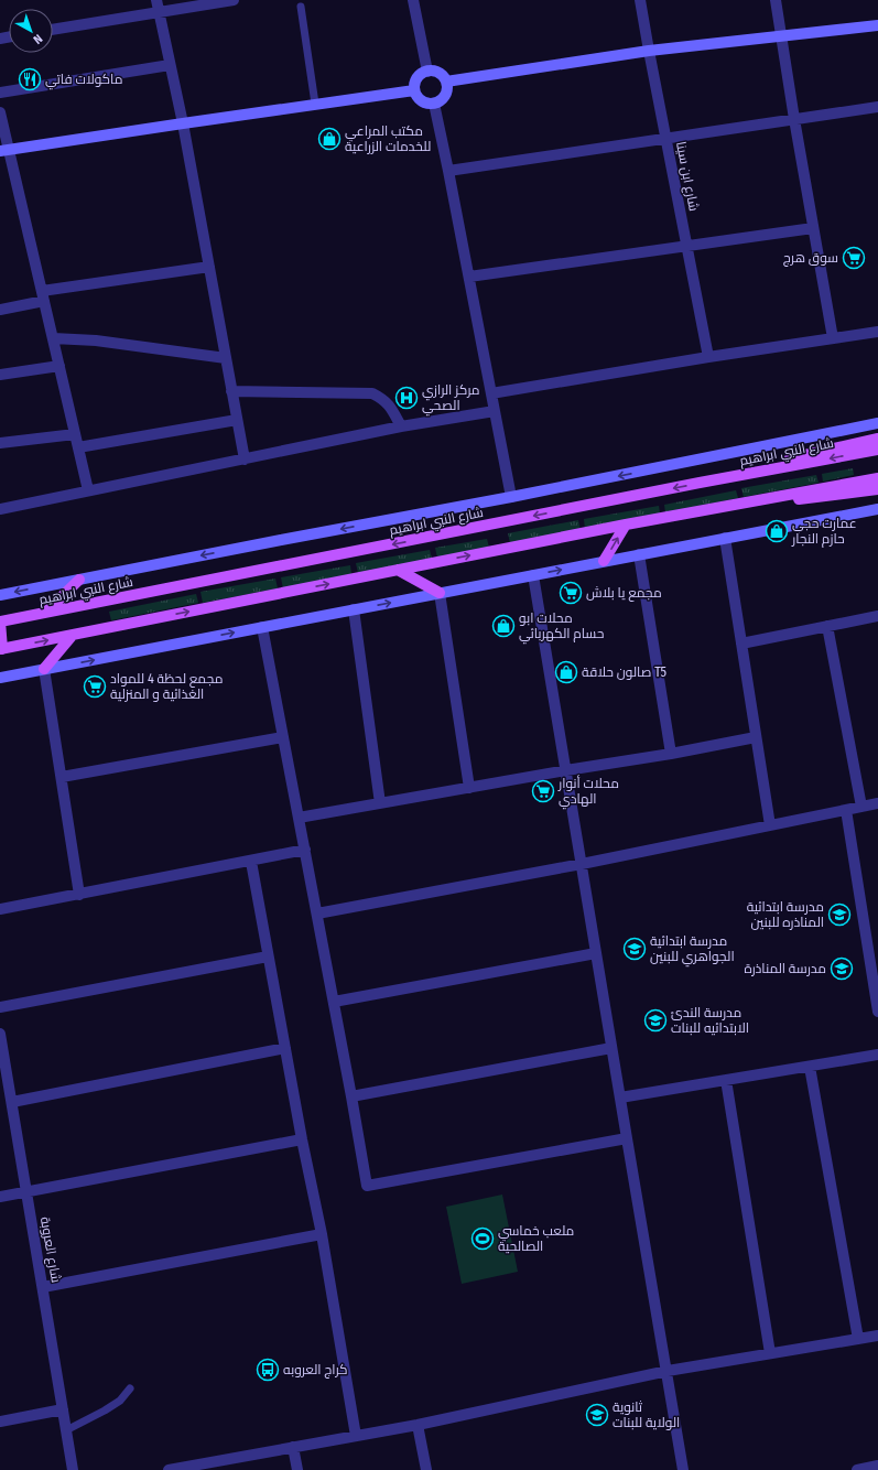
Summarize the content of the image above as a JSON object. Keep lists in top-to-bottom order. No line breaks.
{"streets":{"main road":["شارع النبي ابراهيم"],"street":["شارع ابن سينا","شارع العروبة"]},"places":{"restaurant":["ماكولات فاتي"],"shop":["مكتب المراعي للخدمات الزراعية","عمارت حجي حازم النجار","محلات ابو حسام الكهربائي","صالون حلاقة T5"],"supermarket":["سوق هرج","مجمع يا بلاش","مجمع لحظة 4 للمواد الغذائية و المنزلية","محلات أنوار الهادي"],"hospital":["مركز الرازي الصحي"],"school or university":["مدرسة ابتدائية المناذره للبنين","مدرسة ابتدائية الجواهري للبنين","مدرسة المناذرة","مدرسة الندئ الابتدائيه للبنات","ثانوية الولاية للبنات"],"sports":["ملعب خماسي الصالحية"],"bus stop":["كراج العروبه"]},"north":"bottom right"}
